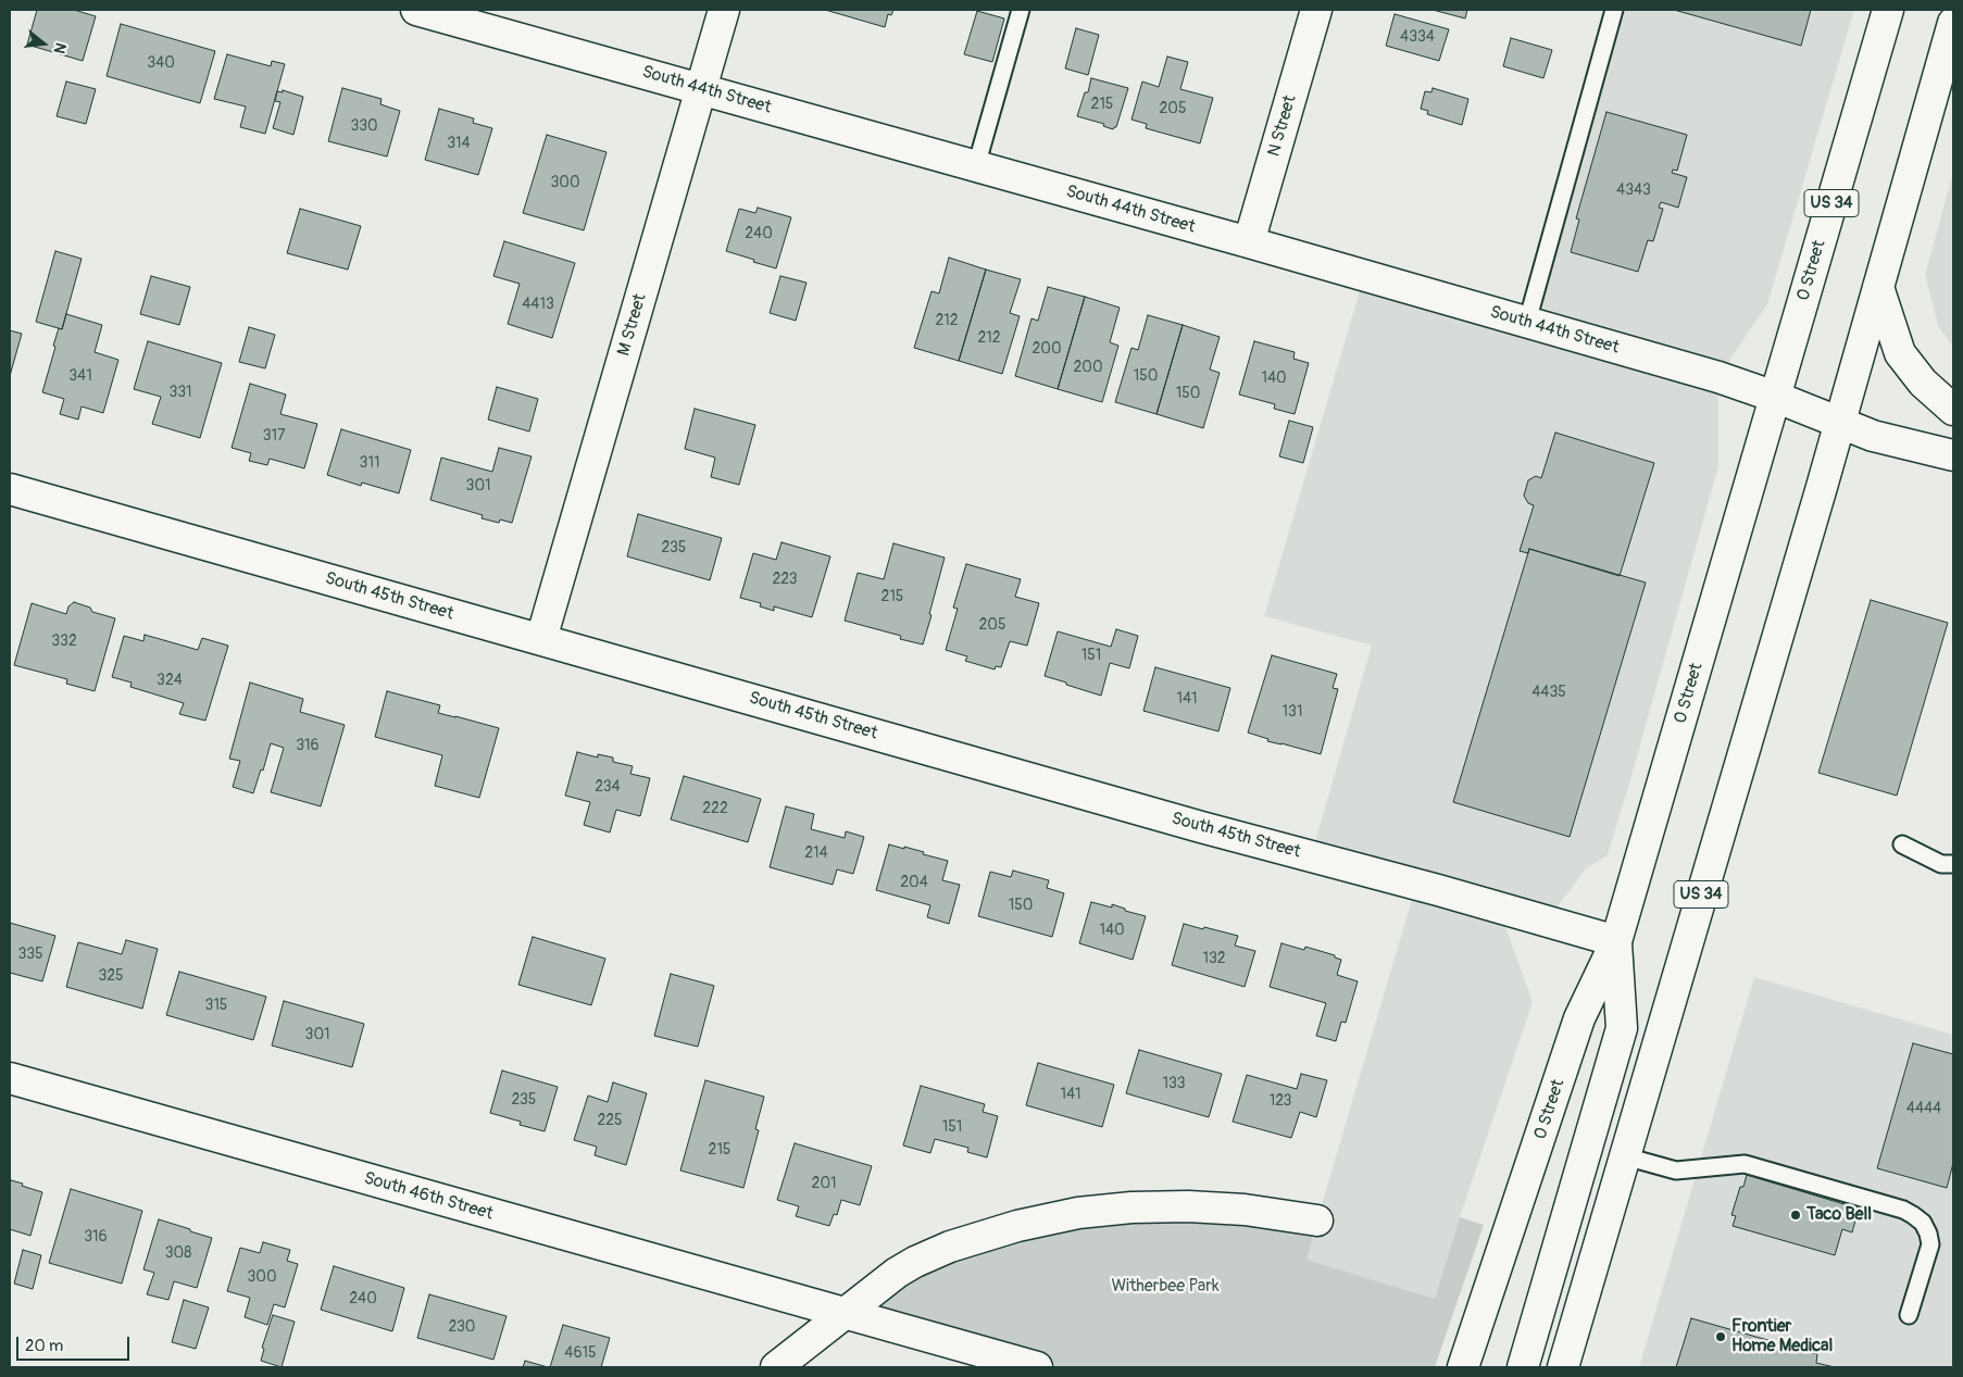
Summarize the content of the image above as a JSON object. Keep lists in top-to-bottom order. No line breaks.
{"streets":{"street":["South 44th Street","N Street","US 34","O Street","M Street","South 45th Street","South 46th Street"]},"crossings":[["South 44th Street","N Street"],["South 44th Street","US 34"],["South 44th Street","O Street"],["South 44th Street","M Street"],["O Street","South 45th Street"],["M Street","South 45th Street"]],"parks":["Witherbee Park"],"places":["Taco Bell","Frontier Home Medical"],"house_numbers":["4334","340","215","205","330","314","300","4343","240","4413","212","212","200","200","341","150","140","331","150","317","311","301","235","223","215","205","332","151","324","4435","141","131","316","234","222","214","204","150","140","335","132","325","315","301","133","141","235","123","4444","225","151","215","201","316","308","300","240","230","4615"],"scale_bar":"20 m","north":"right"}
